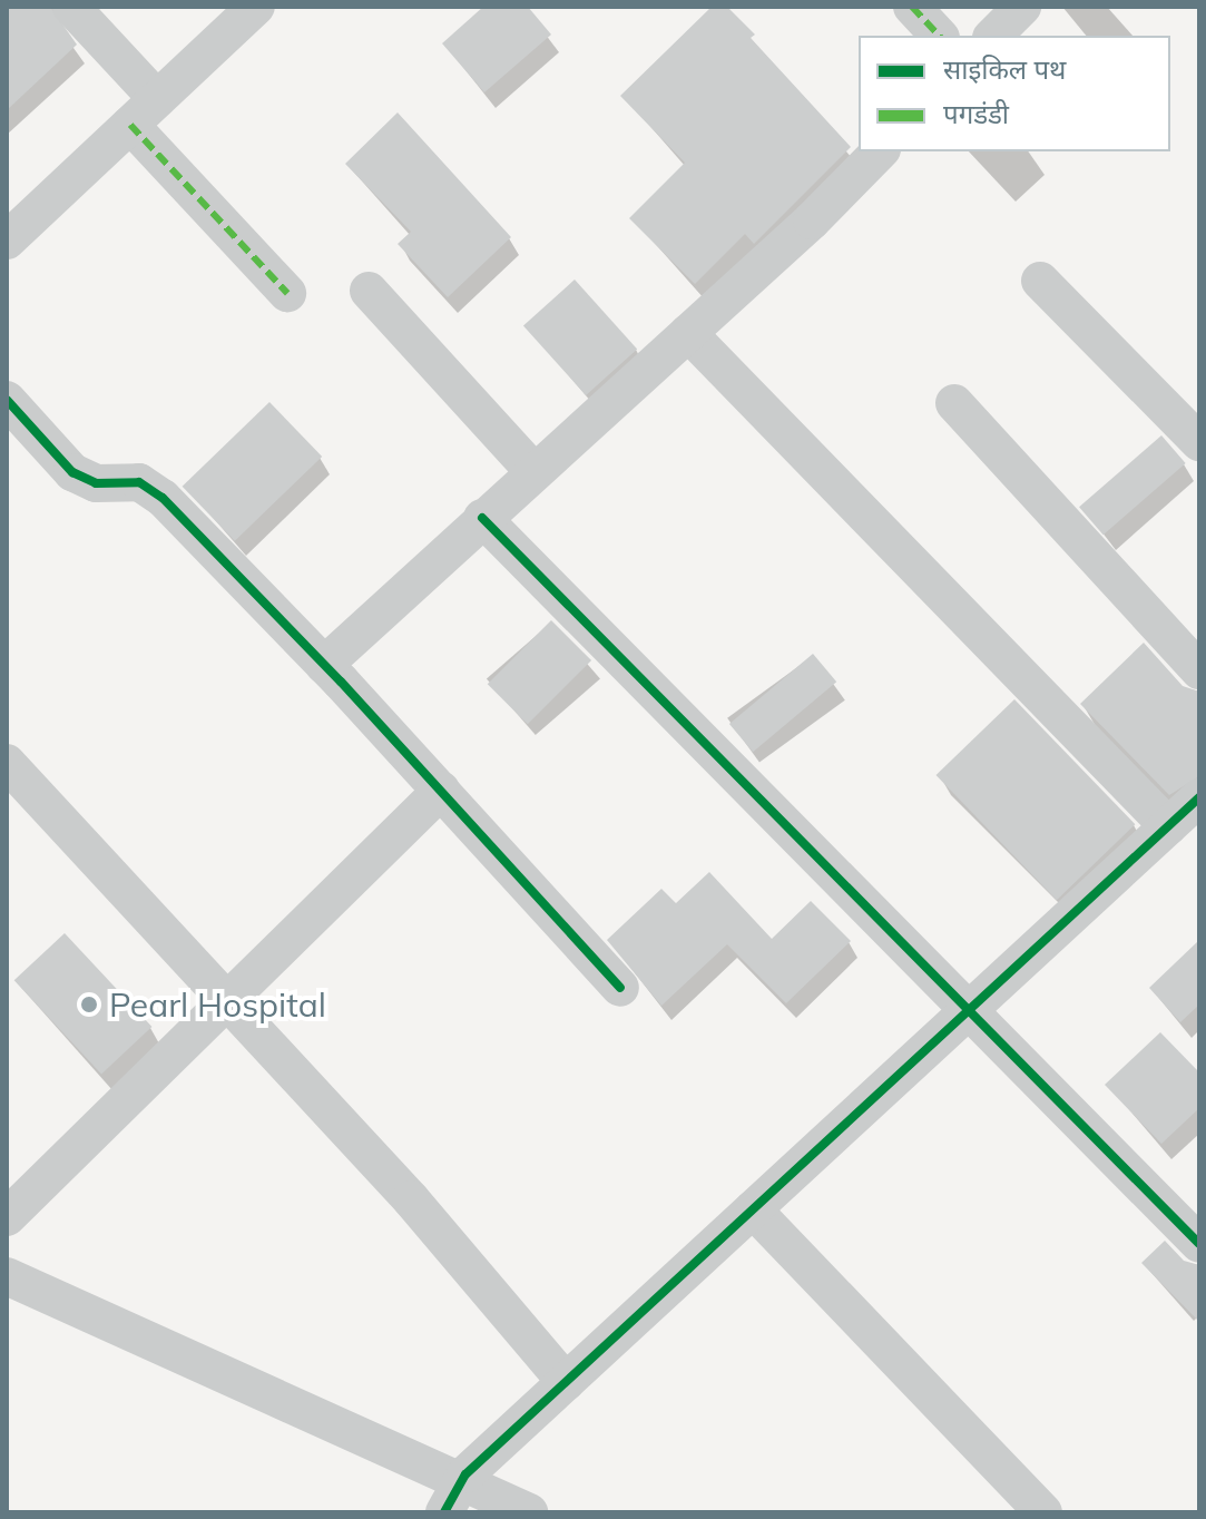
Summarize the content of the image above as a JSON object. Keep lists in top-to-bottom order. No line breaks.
{"places":["Pearl Hospital"],"legend":["साइकिल पथ","पगडंडी"]}
